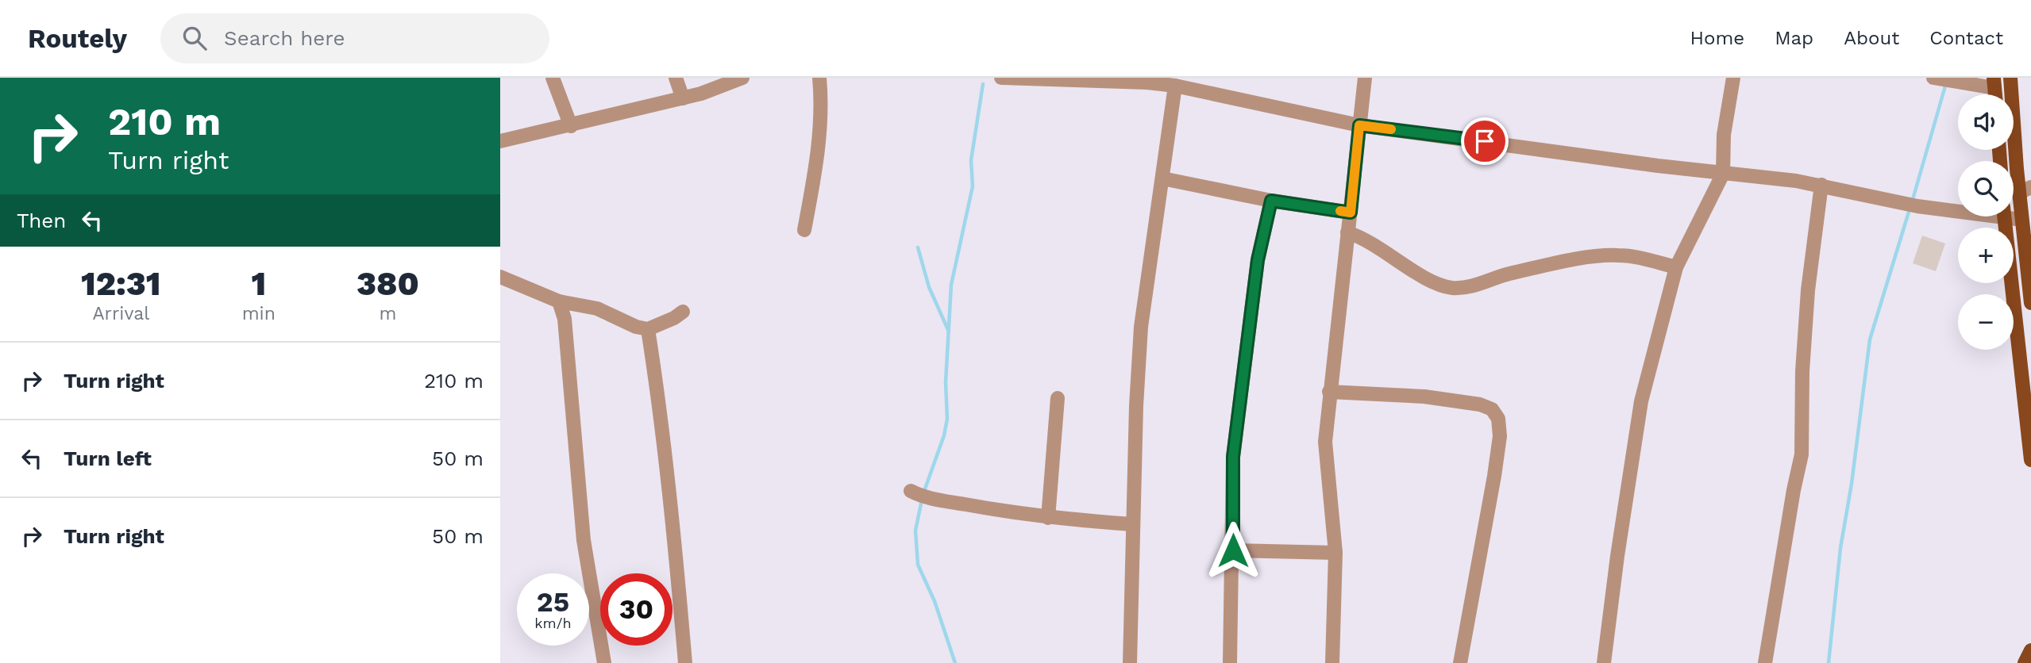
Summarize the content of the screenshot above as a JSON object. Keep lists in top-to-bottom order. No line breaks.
{"page":{"header":"Routely","search":"Search here","nav":["Home","Map","About","Contact"],"turn":["210 m","Turn right"],"map_buttons":["+","−"],"then":"Then","eta":["12:31","Arrival","1","min","380","m"],"list":[{"name":"Turn right","value":"210 m"},{"name":"Turn left","value":"50 m"},{"name":"Turn right","value":"50 m"}],"speed":"25 km/h","limit":"30"}}
